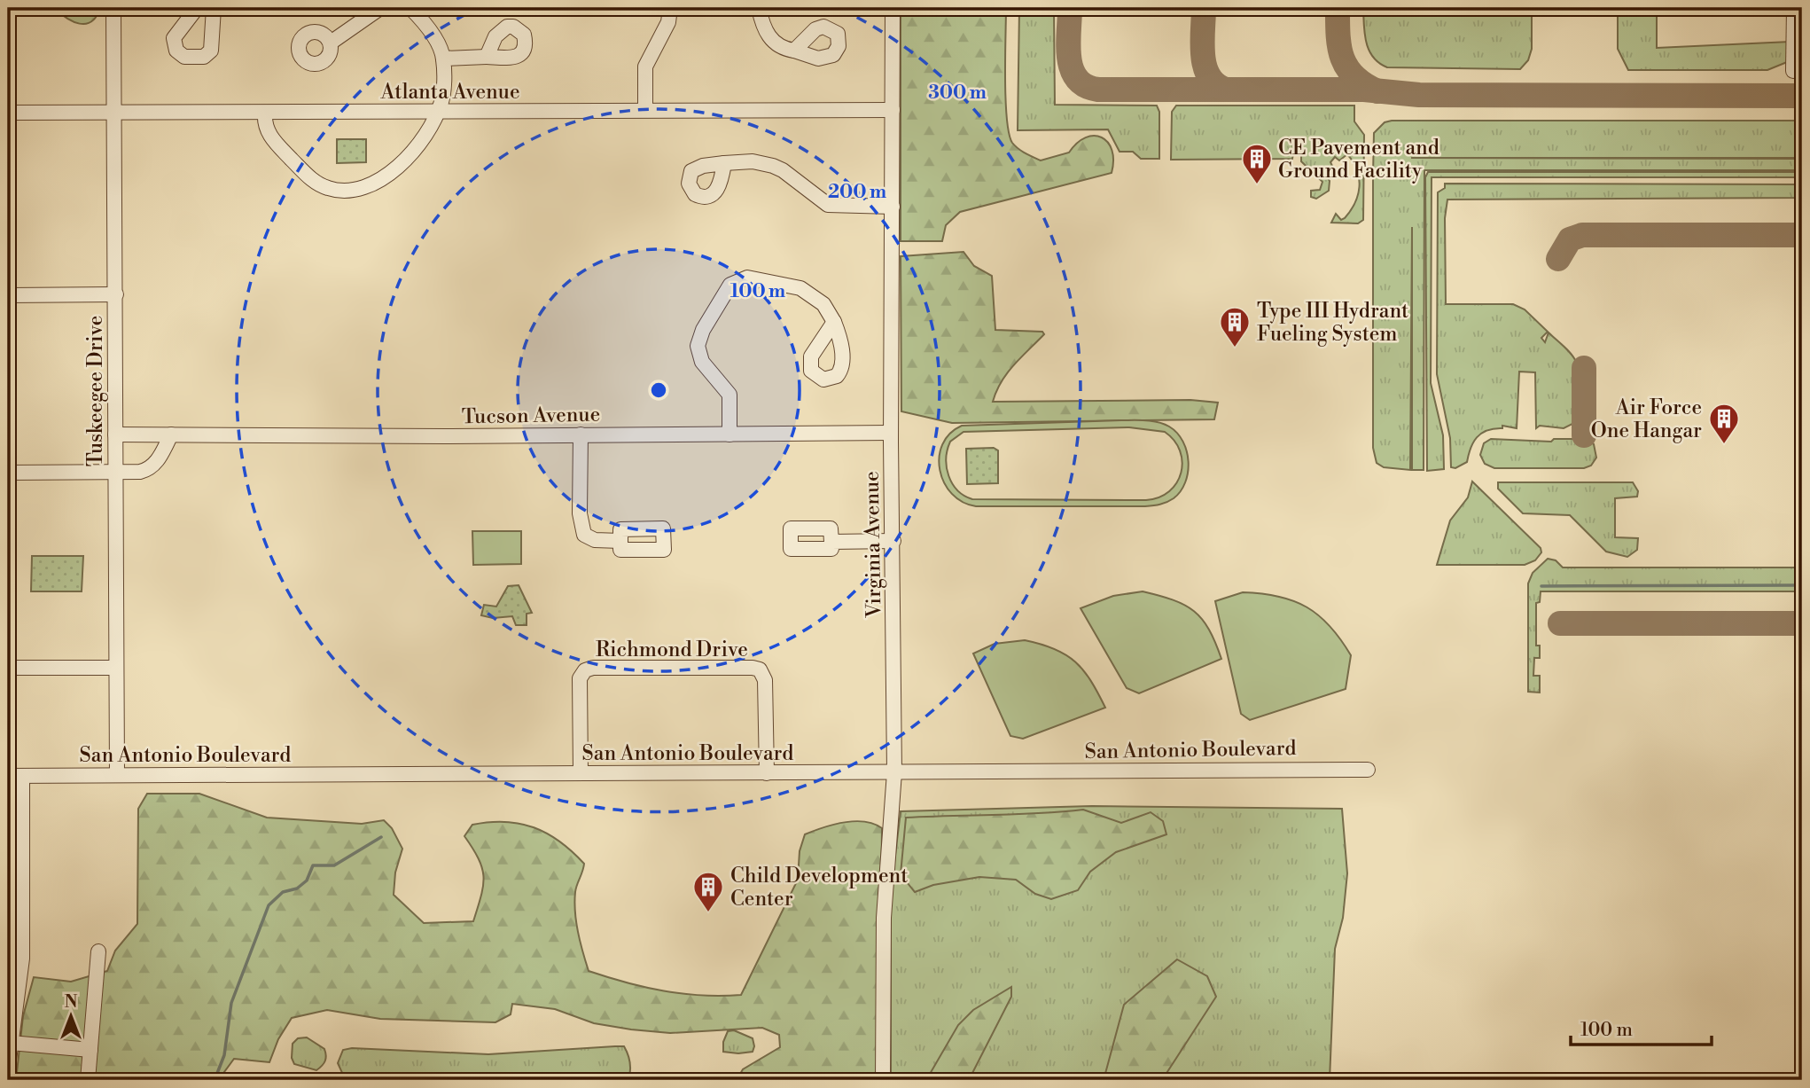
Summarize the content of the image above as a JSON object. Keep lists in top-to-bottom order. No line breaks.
{"streets":{"street":["Atlanta Avenue","Tuskeegee Drive","Tucson Avenue","Virginia Avenue","Richmond Drive","San Antonio Boulevard"]},"crossings":[["Atlanta Avenue","Tuskeegee Drive"],["Atlanta Avenue","Virginia Avenue"],["Tuskeegee Drive","Tucson Avenue"],["Tuskeegee Drive","San Antonio Boulevard"],["Tucson Avenue","Virginia Avenue"],["Virginia Avenue","San Antonio Boulevard"],["Richmond Drive","San Antonio Boulevard"]],"places":{"building":["CE Pavement and Ground Facility","Type III Hydrant Fueling System","Air Force One Hangar","Child Development Center"]},"scale_bar":"100 m","north":"top","rings":["300 m","200 m","100 m"]}
